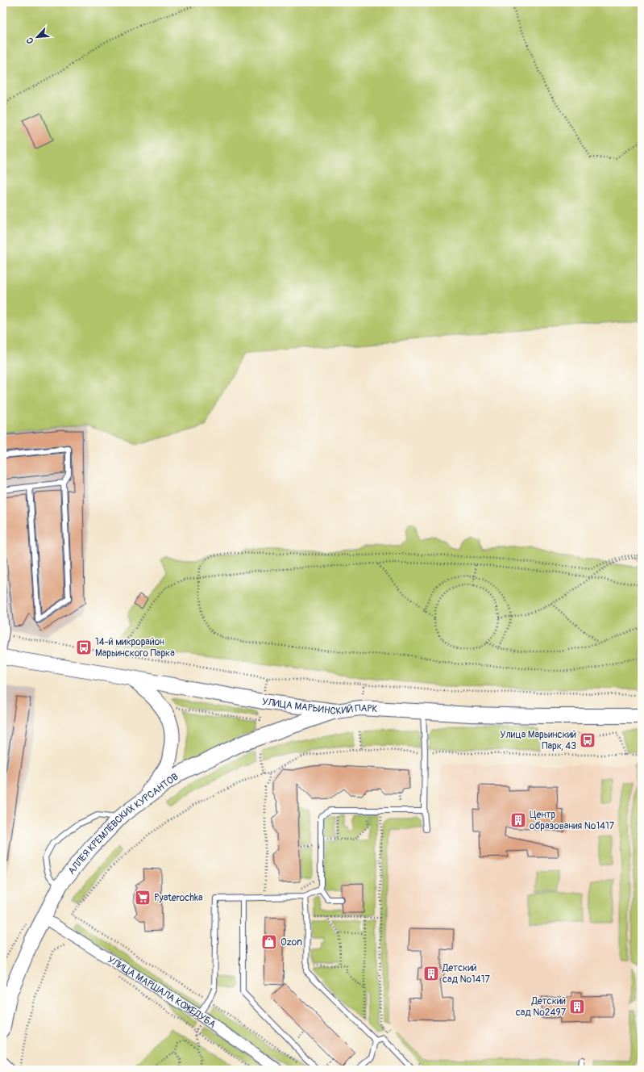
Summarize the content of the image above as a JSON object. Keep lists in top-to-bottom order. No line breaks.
{"streets":{"main road":["УЛИЦА МАРЬИНСКИЙ ПАРК","АЛЛЕЯ КРЕМЛЁВСКИХ КУРСАНТОВ"],"street":["УЛИЦА МАРШАЛА КОЖЕДУБА"]},"crossings":[["УЛИЦА МАРЬИНСКИЙ ПАРК","АЛЛЕЯ КРЕМЛЁВСКИХ КУРСАНТОВ"],["АЛЛЕЯ КРЕМЛЁВСКИХ КУРСАНТОВ","УЛИЦА МАРШАЛА КОЖЕДУБА"]],"places":{"bus stop":["14-й микрорайон Марьинского Парка","Улица Марьинский Парк, 43"],"building":["Центр образования №1417","Детский сад №1417","Детский сад №2497"],"supermarket":["Pyaterochka"],"shop":["Ozon"]},"north":"bottom left"}
